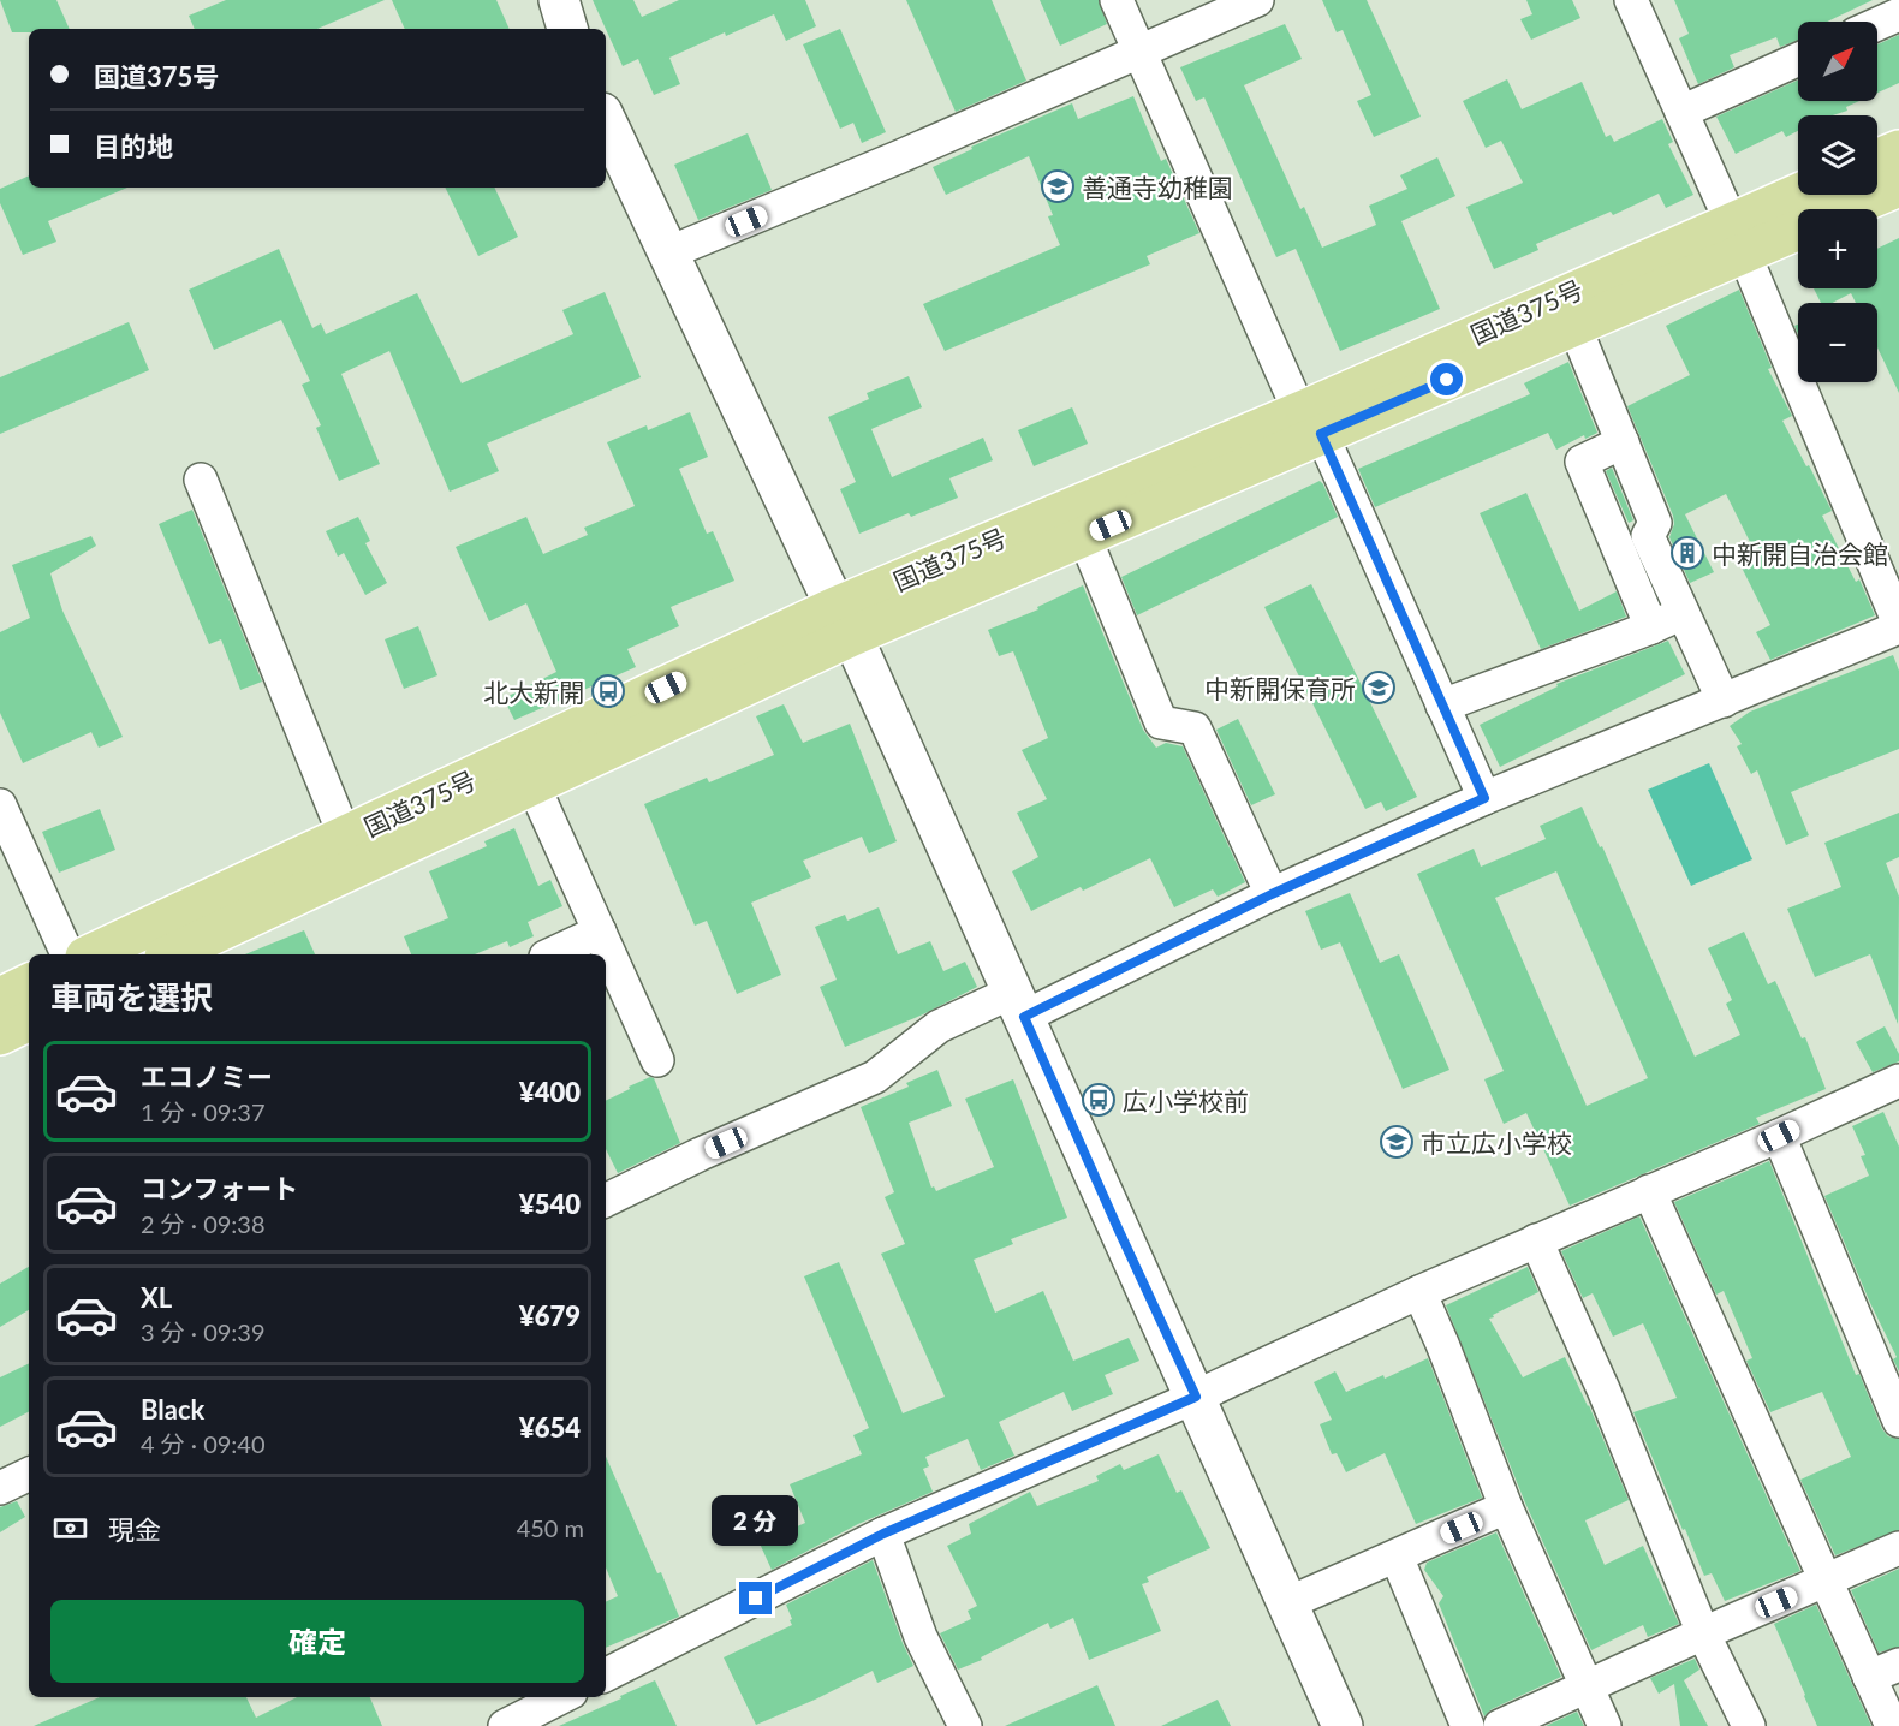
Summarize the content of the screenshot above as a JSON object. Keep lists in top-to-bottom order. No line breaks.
{"streets":{"highway":["国道375号"]},"places":{"school or university":["善通寺幼稚園","中新開保育所","市立広小学校"],"building":["中新開自治会館"],"bus stop":["北大新開","広小学校前"]},"north":"top right","page":{"map_buttons":["+","−"],"banner":["国道375号","目的地"],"heading":"車両を選択","list":[{"name":"エコノミー","note":"1 分 · 09:37","value":"¥400"},{"name":"コンフォート","note":"2 分 · 09:38","value":"¥540"},{"name":"XL","note":"3 分 · 09:39","value":"¥679"},{"name":"Black","note":"4 分 · 09:40","value":"¥654"}],"pay":["現金","450 m"],"bubble":"2 分","buttons":"確定"}}
